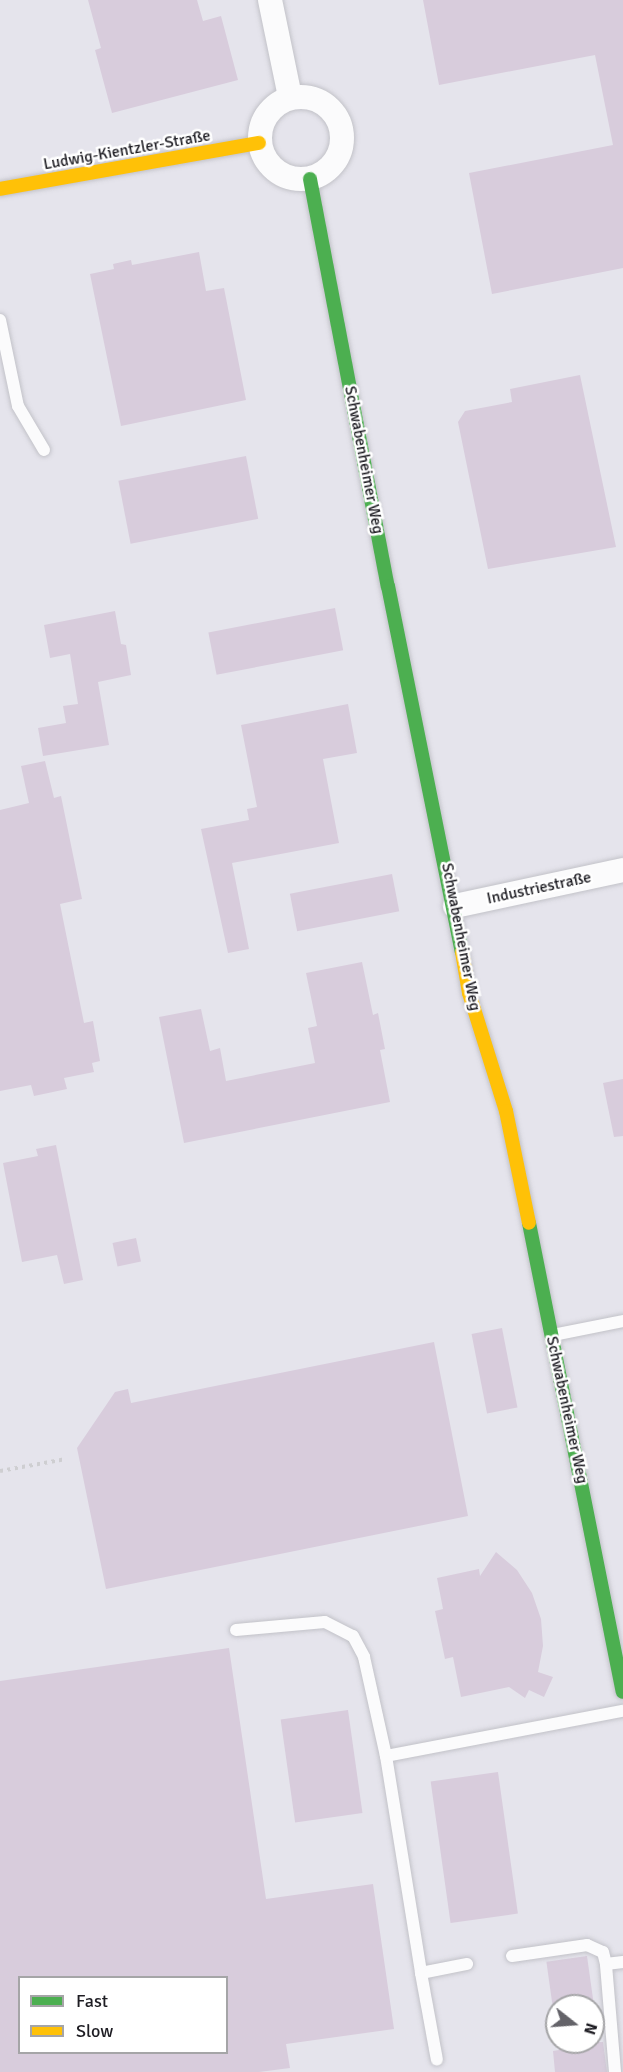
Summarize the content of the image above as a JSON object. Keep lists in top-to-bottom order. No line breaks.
{"streets":{"street":["Ludwig-Kientzler-Straße","Schwabenheimer Weg","Industriestraße"]},"crossings":[["Ludwig-Kientzler-Straße","Schwabenheimer Weg"],["Schwabenheimer Weg","Industriestraße"]],"legend":["Fast","Slow"],"north":"right"}
